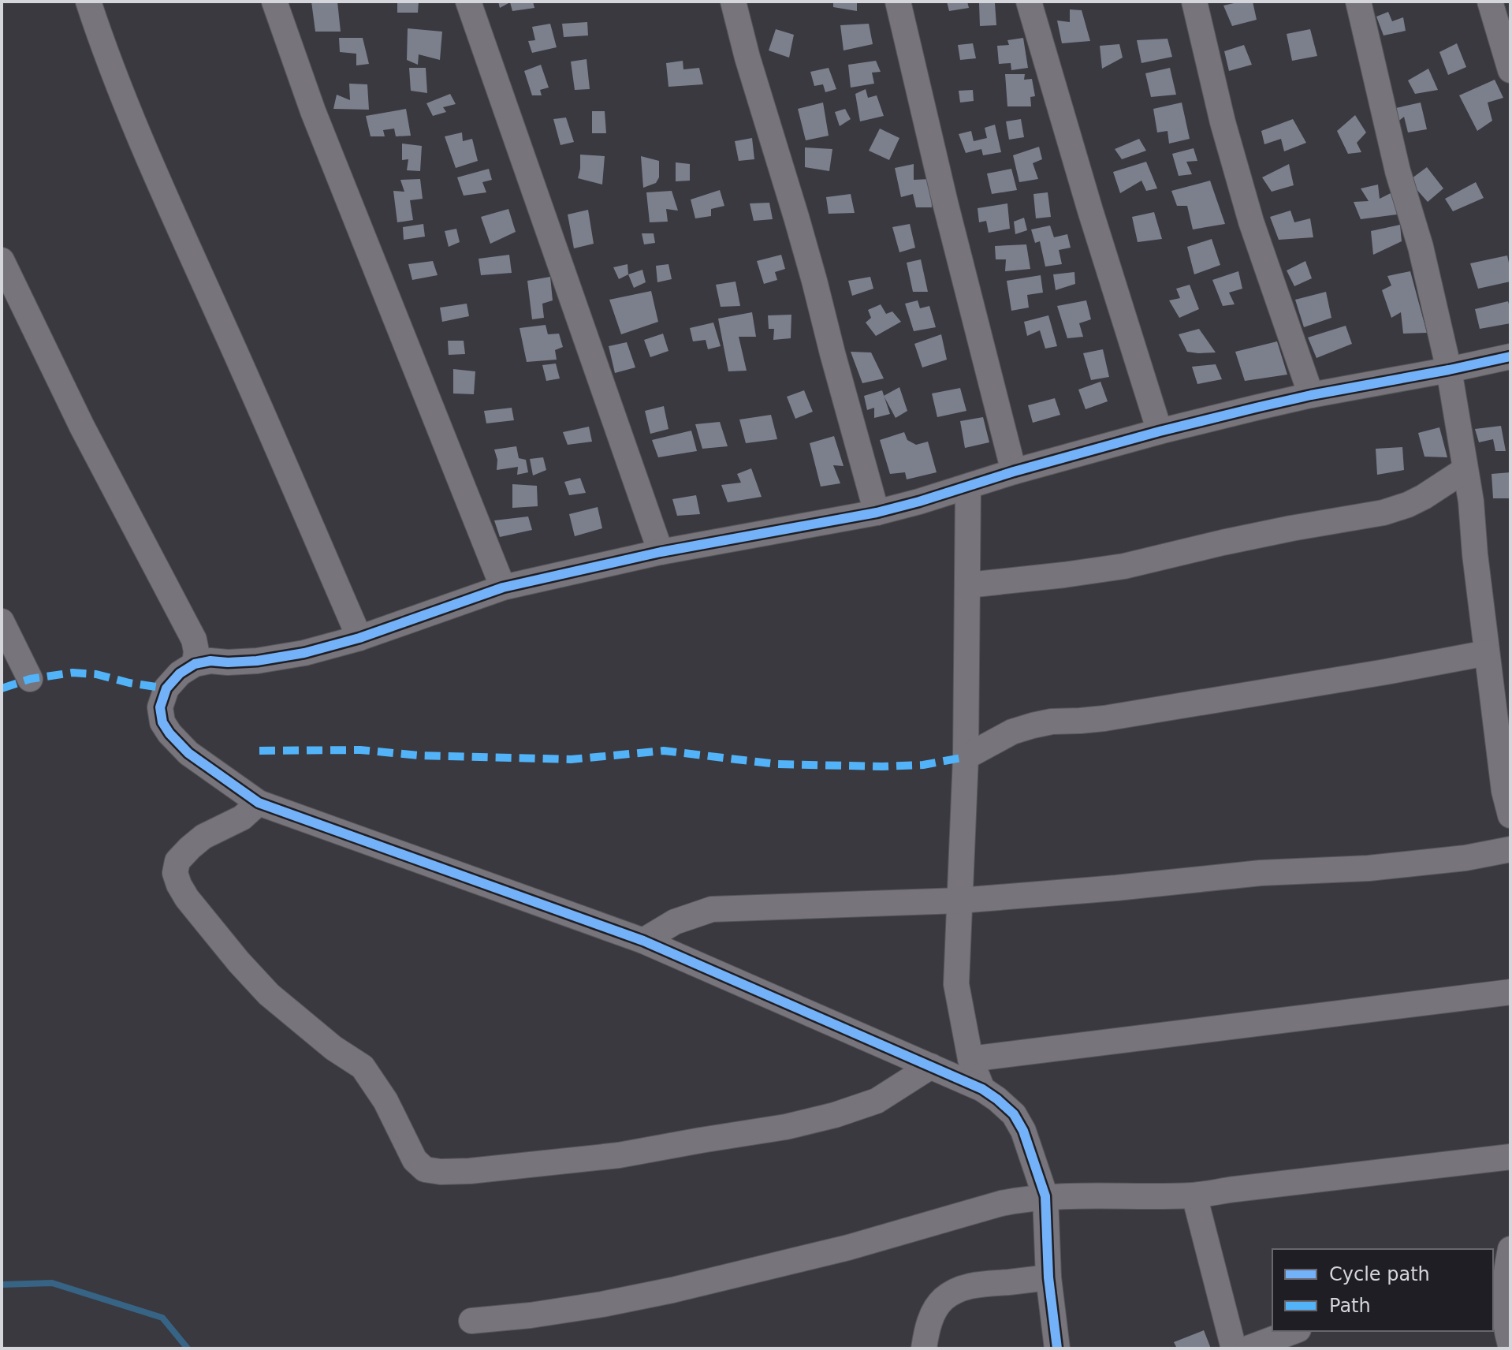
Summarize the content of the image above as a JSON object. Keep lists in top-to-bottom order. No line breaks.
{"legend":["Cycle path","Path"]}
